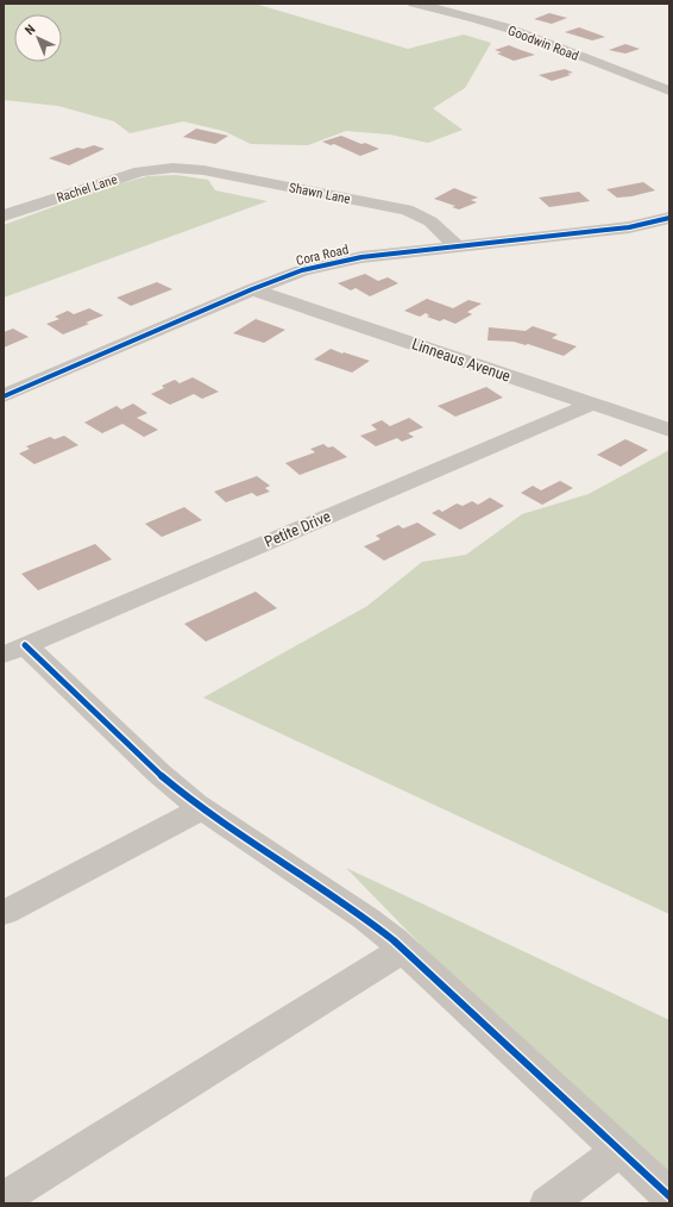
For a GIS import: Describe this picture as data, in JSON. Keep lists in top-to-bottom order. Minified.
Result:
{"streets":{"street":["Goodwin Road","Rachel Lane","Shawn Lane","Cora Road","Linneaus Avenue","Petite Drive"]},"crossings":[["Rachel Lane","Shawn Lane"],["Shawn Lane","Cora Road"],["Cora Road","Linneaus Avenue"],["Linneaus Avenue","Petite Drive"]],"north":"top left"}
